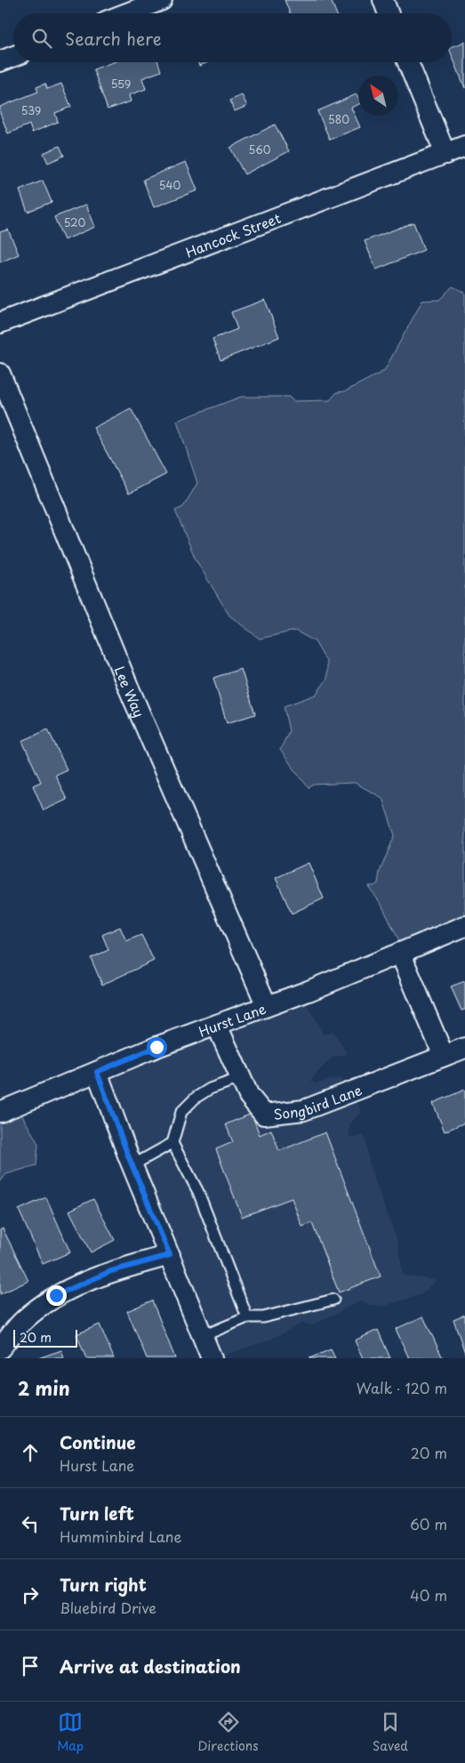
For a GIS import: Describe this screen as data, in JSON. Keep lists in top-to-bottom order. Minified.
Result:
{"streets":{"street":["Hancock Street","Lee Way","Hurst Lane","Songbird Lane"]},"crossings":[["Lee Way","Hurst Lane"],["Hurst Lane","Songbird Lane"]],"house_numbers":["559","539","580","560","540","520"],"scale_bar":"20 m","north":"top left","page":{"search":"Search here","scale":"20 m","heading":["2 min","Walk · 120 m"],"list":[["Continue","Hurst Lane","20 m"],["Turn left","Humminbird Lane","60 m"],["Turn right","Bluebird Drive","40 m"],"Arrive at destination"],"nav":["Map","Directions","Saved"]}}
